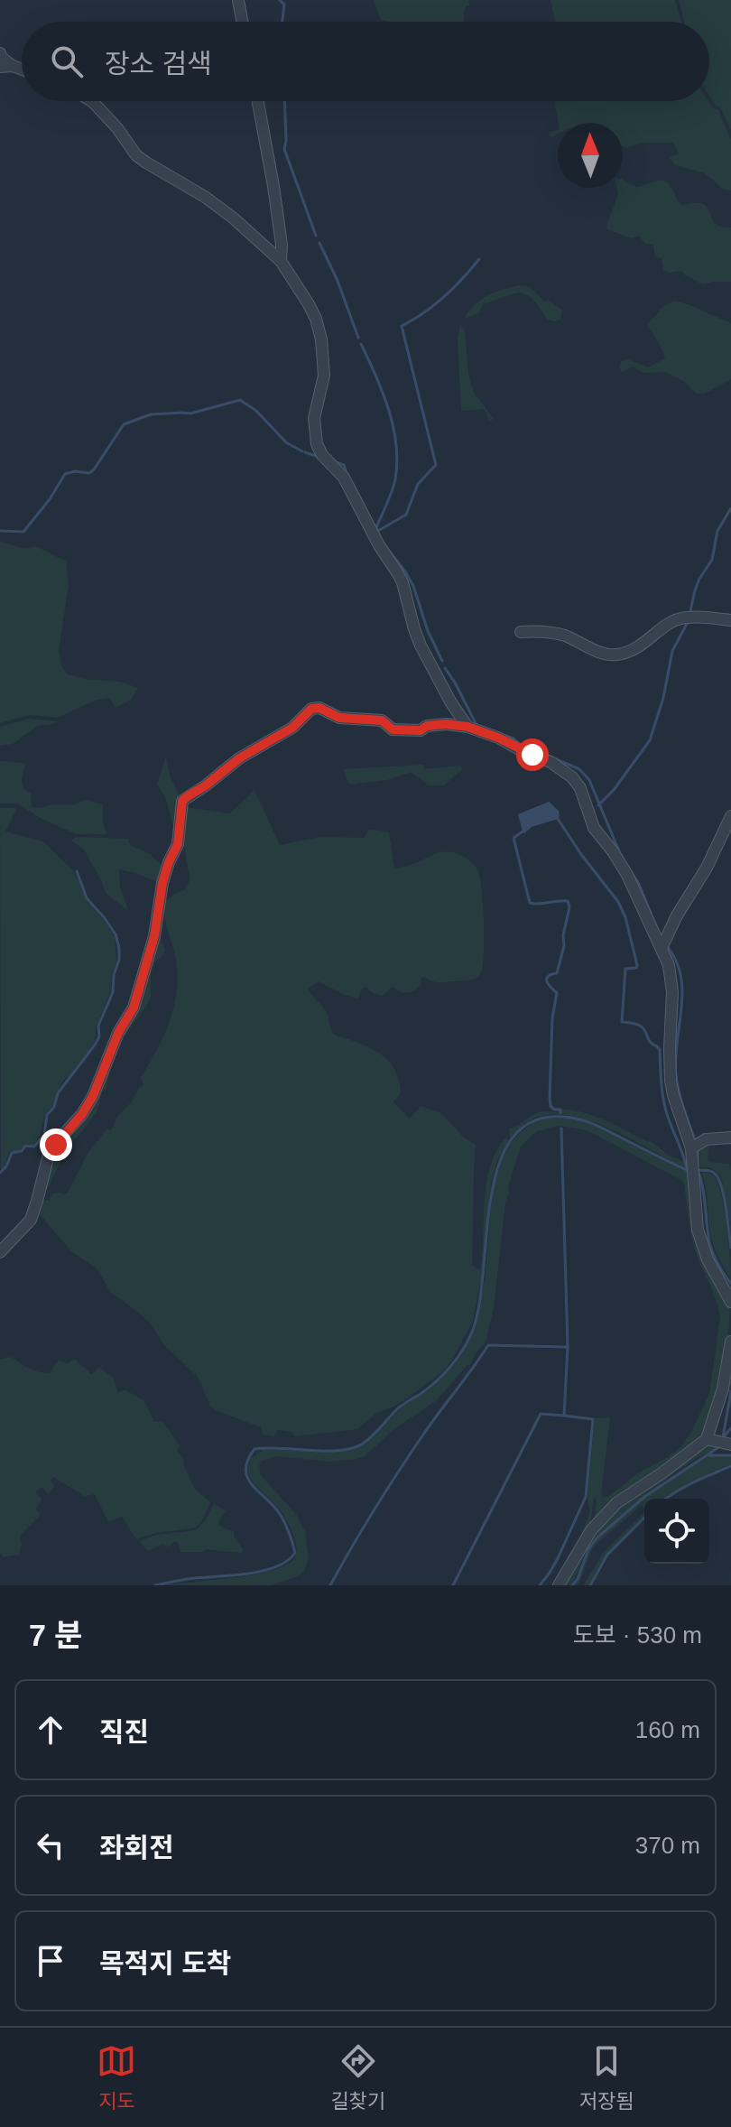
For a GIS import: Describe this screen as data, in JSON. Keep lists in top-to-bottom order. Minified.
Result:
{"north":"top","page":{"search":"장소 검색","heading":["7 분","도보 · 530 m"],"list":[["직진","160 m"],["좌회전","370 m"],"목적지 도착"],"nav":["지도","길찾기","저장됨"]}}
